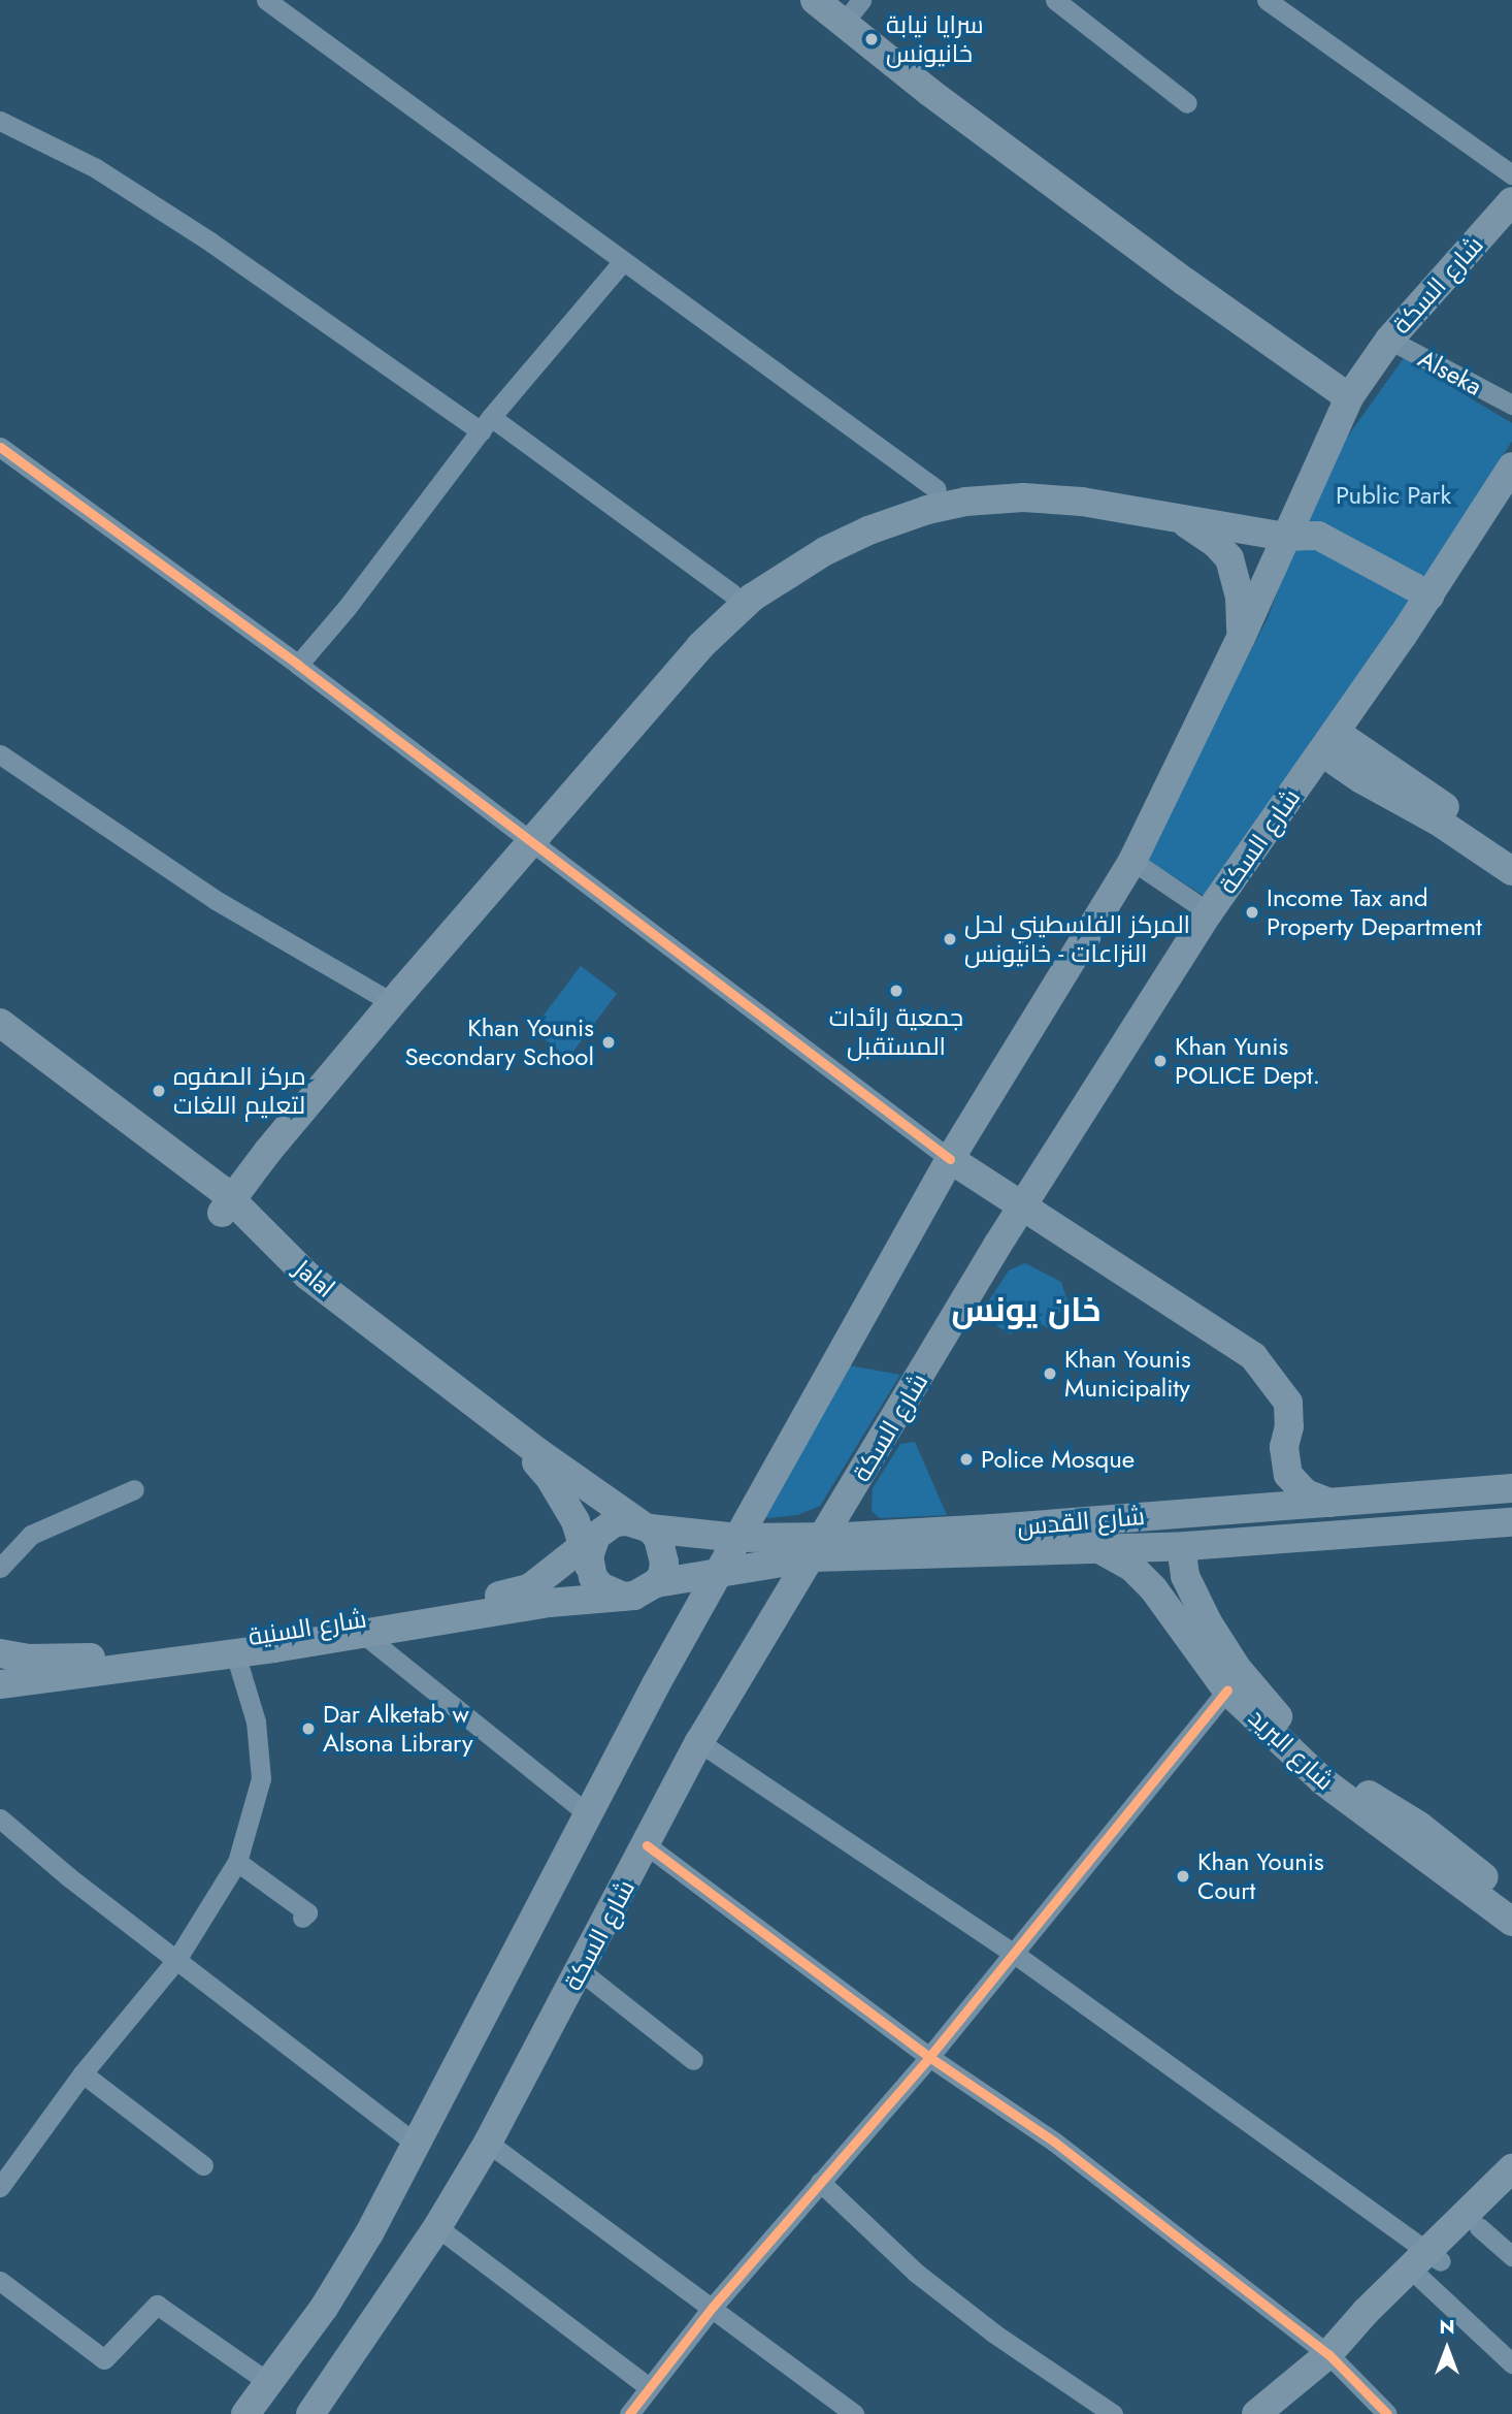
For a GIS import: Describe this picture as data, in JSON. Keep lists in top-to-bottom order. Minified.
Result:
{"streets":{"main road":["شارع السكة","Jalal","شارع القدس","شارع السنية","شارع البريد"],"street":["Alseka"]},"crossings":[["شارع السكة","Alseka"],["شارع السكة","شارع القدس"],["Jalal","شارع القدس"],["Jalal","شارع السنية"],["شارع القدس","شارع السنية"],["شارع القدس","شارع البريد"]],"districts":["خان يونس"],"parks":["Public Park"],"places":["سرايا نيابة خانيونس","Income Tax and Property Department","المركز الفلسطيني لحل النزاعات - خانيونس","جمعية رائدات المستقبل","Khan Younis Secondary School","Khan Yunis POLICE Dept.","مركز الصفوه لتعليم اللغات","Khan Younis Municipality","Police Mosque","Dar Alketab w Alsona Library","Khan Younis Court"],"north":"top"}
